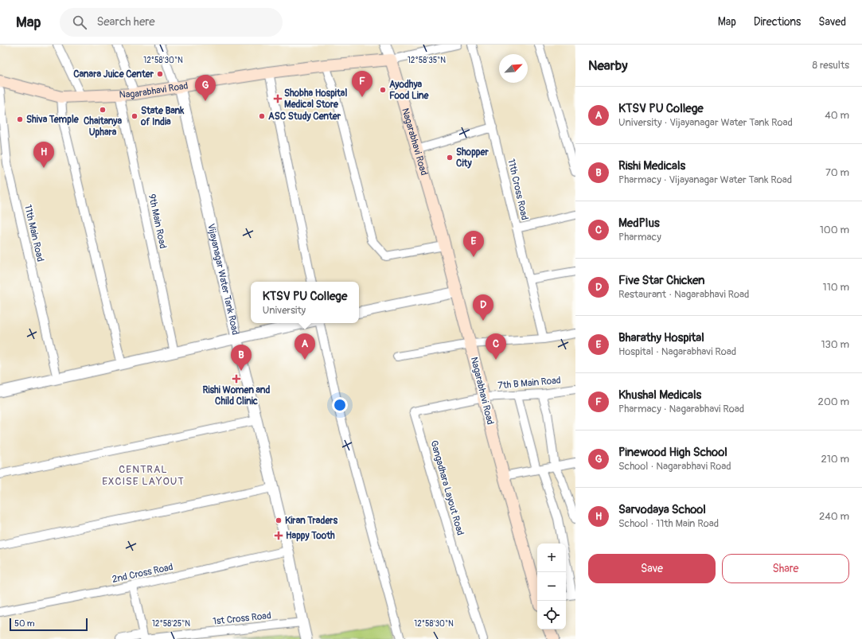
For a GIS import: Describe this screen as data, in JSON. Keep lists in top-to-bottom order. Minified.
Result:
{"streets":{"main road":["Nagarabhavi Road"],"street":["11th Cross Road","9th Main Road","11th Main Road","Vijayanagar Water Tank Road","7th B Main Road","Gangadhara Layout Road","2nd Cross Road","1st Cross Road"]},"crossings":[["Nagarabhavi Road","9th Main Road"],["Nagarabhavi Road","Vijayanagar Water Tank Road"],["Nagarabhavi Road","7th B Main Road"],["Nagarabhavi Road","Gangadhara Layout Road"],["Vijayanagar Water Tank Road","2nd Cross Road"],["Vijayanagar Water Tank Road","1st Cross Road"],["7th B Main Road","Gangadhara Layout Road"]],"districts":["CENTRAL EXCISE LAYOUT"],"places":{"other":["Canara Juice Center","Ayodhya Food Line","Chaitanya Uphara","State Bank of India","ASC Study Center","Shiva Temple","Shopper City","Kiran Traders"],"health":["Shobha Hospital Medical Store","Rishi Women and Child Clinic","Happy Tooth"]},"scale_bar":"50 m","north":"top right","page":{"header":"Map","search":"Search here","nav":["Map","Directions","Saved"],"heading":["Nearby","8 results"],"pins":["F","G","H","E","D","A","C","B"],"list":[{"mark":"A","name":"KTSV PU College","note":"University · Vijayanagar Water Tank Road","value":"40 m"},{"mark":"B","name":"Rishi Medicals","note":"Pharmacy · Vijayanagar Water Tank Road","value":"70 m"},{"mark":"C","name":"MedPlus","note":"Pharmacy","value":"100 m"},{"mark":"D","name":"Five Star Chicken","note":"Restaurant · Nagarabhavi Road","value":"110 m"},{"mark":"E","name":"Bharathy Hospital","note":"Hospital · Nagarabhavi Road","value":"130 m"},{"mark":"F","name":"Khushal Medicals","note":"Pharmacy · Nagarabhavi Road","value":"200 m"},{"mark":"G","name":"Pinewood High School","note":"School · Nagarabhavi Road","value":"210 m"},{"mark":"H","name":"Sarvodaya School","note":"School · 11th Main Road","value":"240 m"}],"popup":["KTSV PU College","University"],"map_buttons":["+","−"],"buttons":["Save","Share"],"scale":"50 m"},"coordinates":["12°58'30\"N","12°58'35\"N","12°58'25\"N"]}
